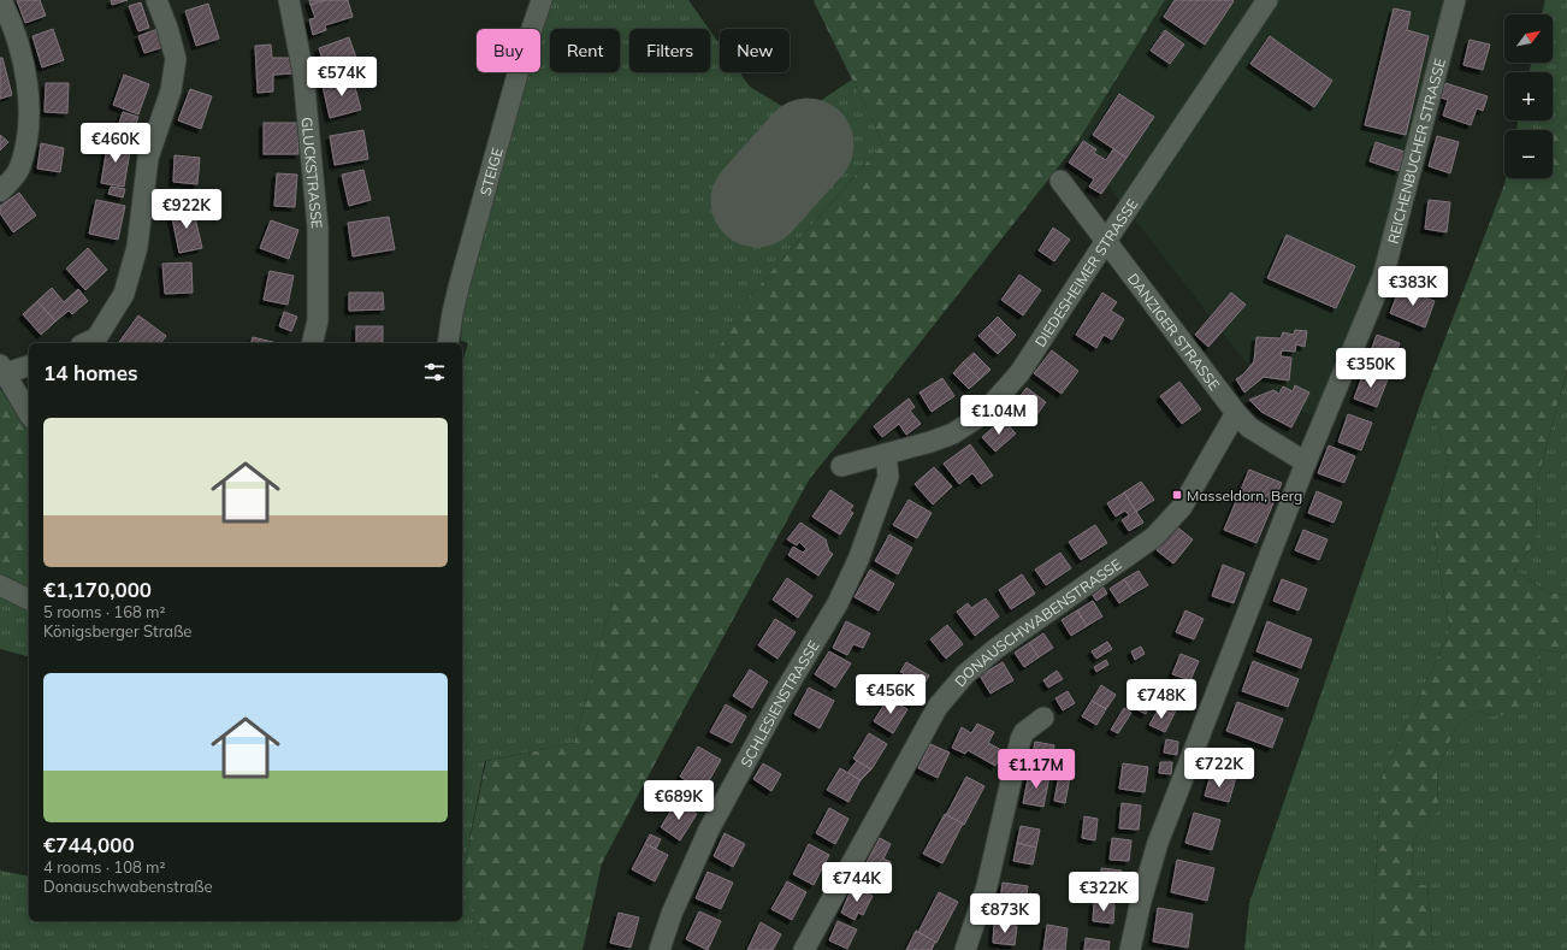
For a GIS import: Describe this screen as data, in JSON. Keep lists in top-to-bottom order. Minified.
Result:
{"streets":{"street":["REICHENBUCHER STRASSE","GLUCKSTRASSE","STEIGE","DIEDESHEIMER STRASSE","DANZIGER STRASSE","DONAUSCHWABENSTRASSE","SCHLESIENSTRASSE"]},"crossings":[["REICHENBUCHER STRASSE","DANZIGER STRASSE"],["DIEDESHEIMER STRASSE","DANZIGER STRASSE"],["DIEDESHEIMER STRASSE","SCHLESIENSTRASSE"],["DANZIGER STRASSE","DONAUSCHWABENSTRASSE"]],"places":{"transit":["Masseldorn, Berg"]},"north":"top right","page":{"map_buttons":["+","−"],"chip":["Buy","Rent","Filters","New"],"price":["€574K","€460K","€922K","€383K","€350K","€1.04M","€456K","€748K","€722K","€1.17M","€689K","€744K","€322K","€873K"],"heading":"14 homes","list":[{"name":"€1,170,000","note":"5 rooms · 168 m² · Königsberger Straße"},{"name":"€744,000","note":"4 rooms · 108 m² · Donauschwabenstraße"}]}}
